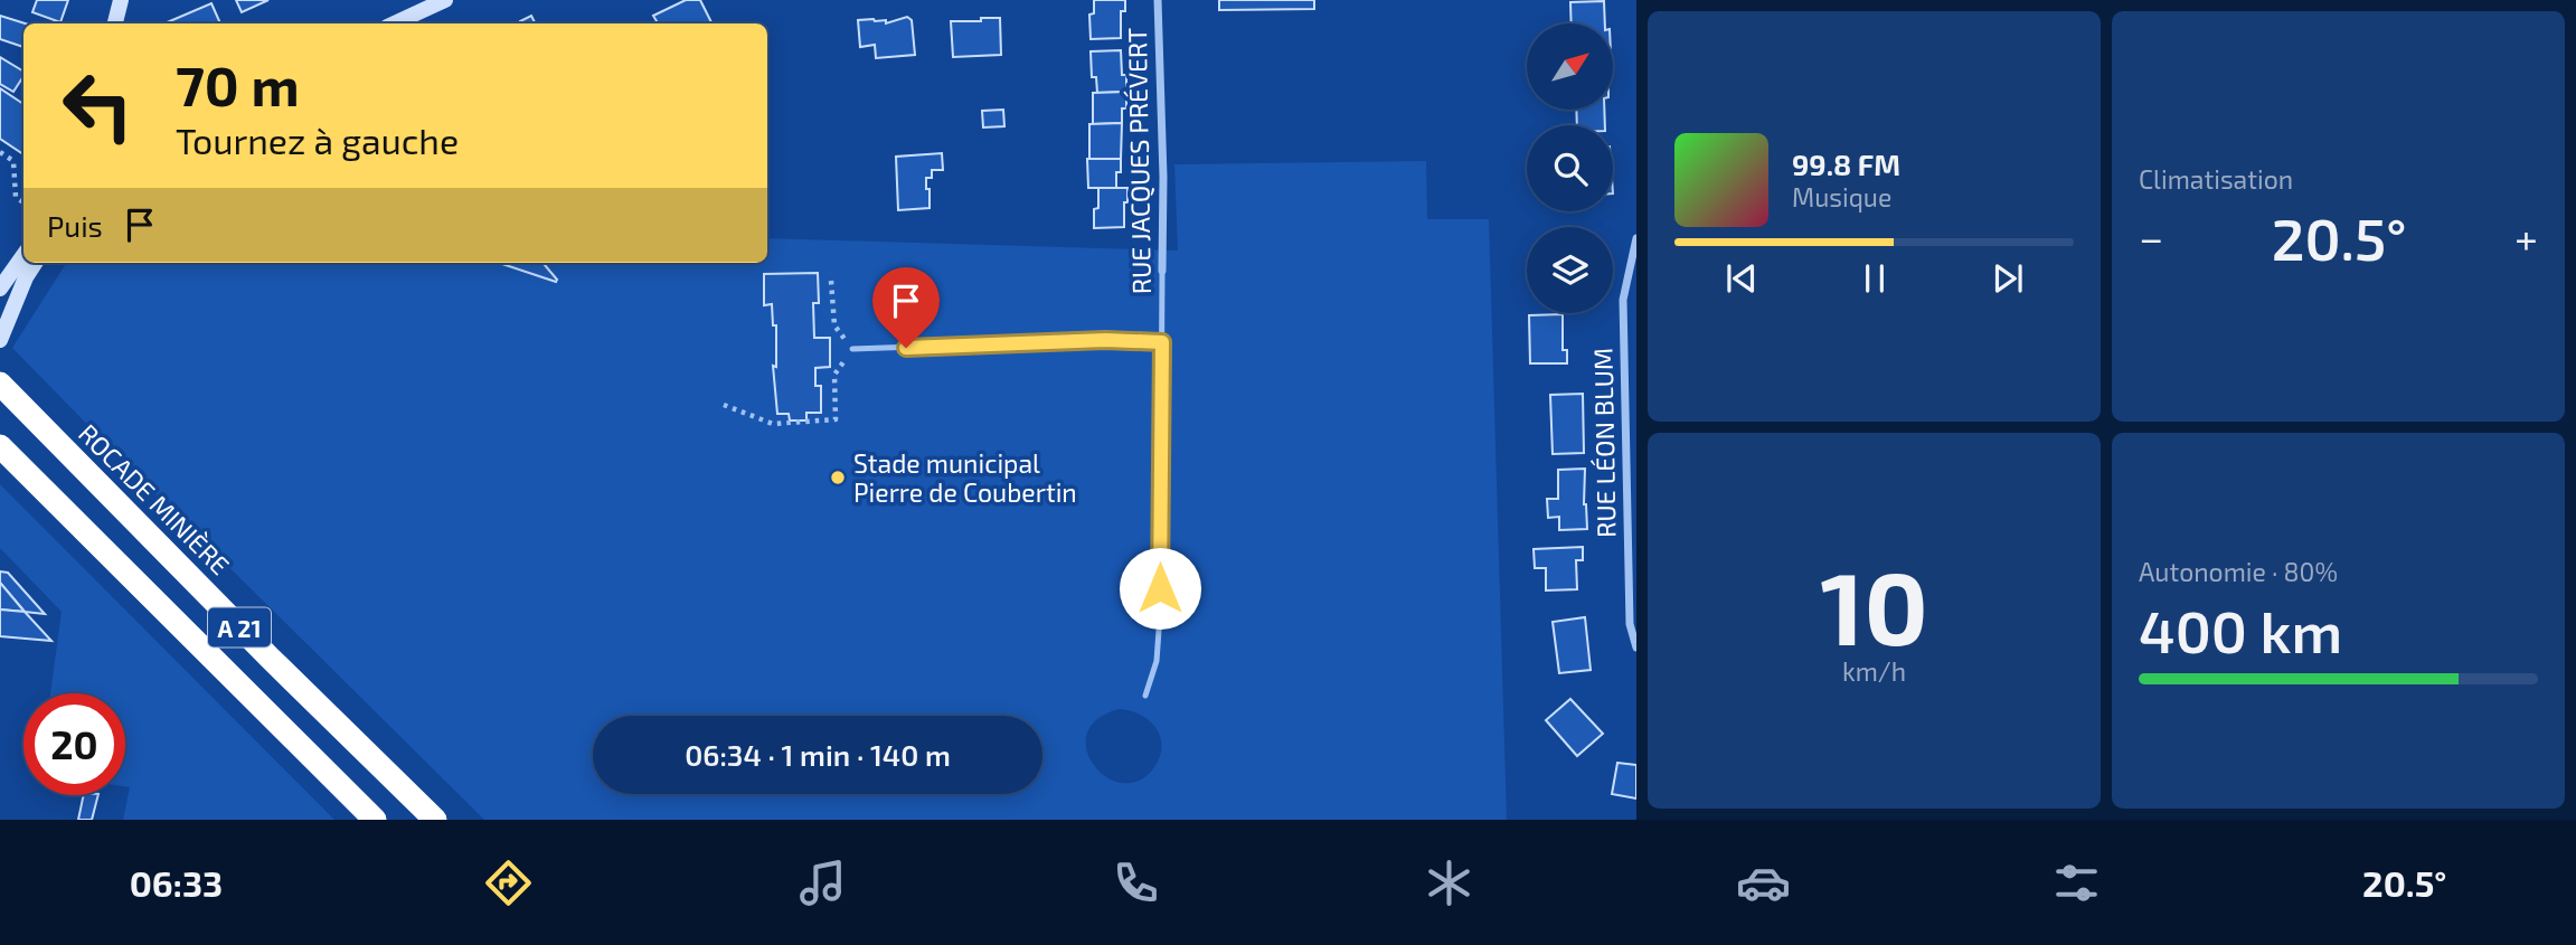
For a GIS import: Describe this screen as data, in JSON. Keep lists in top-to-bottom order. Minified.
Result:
{"streets":{"highway":["ROCADE MINIÈRE","A 21"],"street":["RUE JACQUES PRÉVERT","RUE LÉON BLUM"]},"places":["Stade municipal Pierre de Coubertin"],"north":"top right","page":{"tile":["Climatisation",["10","km/h"],["Autonomie · 80%","400 km"]],"turn":["70 m","Tournez à gauche"],"song":["99.8 FM","Musique"],"then":"Puis","heat":["−","20.5°","+"],"limit":"20","trip":"06:34 · 1 min · 140 m","tabs":["06:33","20.5°"]}}
